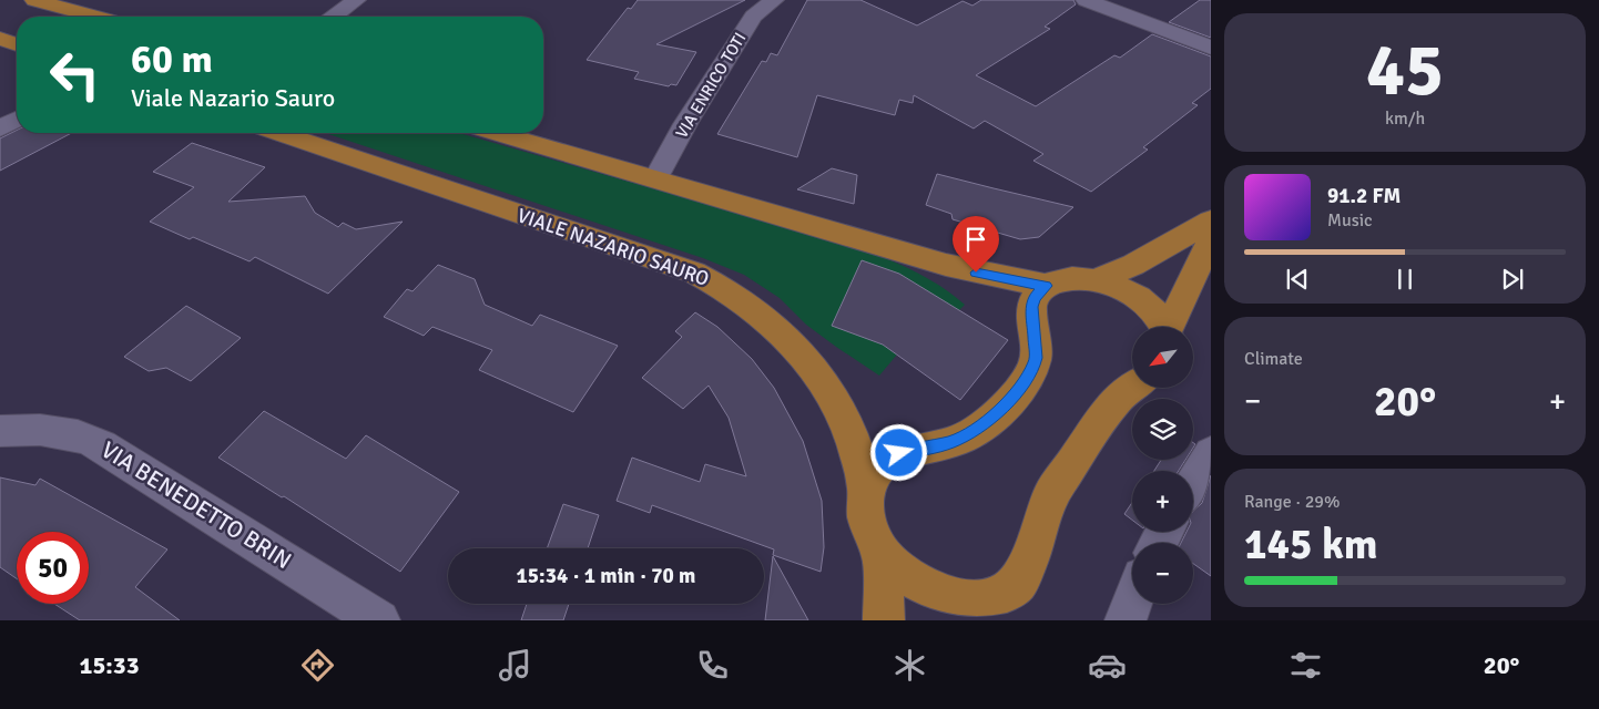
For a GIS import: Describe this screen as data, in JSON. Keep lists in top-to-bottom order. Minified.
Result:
{"streets":{"main road":["VIALE NAZARIO SAURO"],"street":["VIA ENRICO TOTI","VIA BENEDETTO BRIN"]},"north":"bottom left","page":{"tile":[["45","km/h"],"Climate",["Range · 29%","145 km"]],"turn":["60 m","Viale Nazario Sauro"],"song":["91.2 FM","Music"],"map_buttons":["+","−"],"heat":["−","20°","+"],"limit":"50","trip":"15:34 · 1 min · 70 m","tabs":["15:33","20°"]}}
